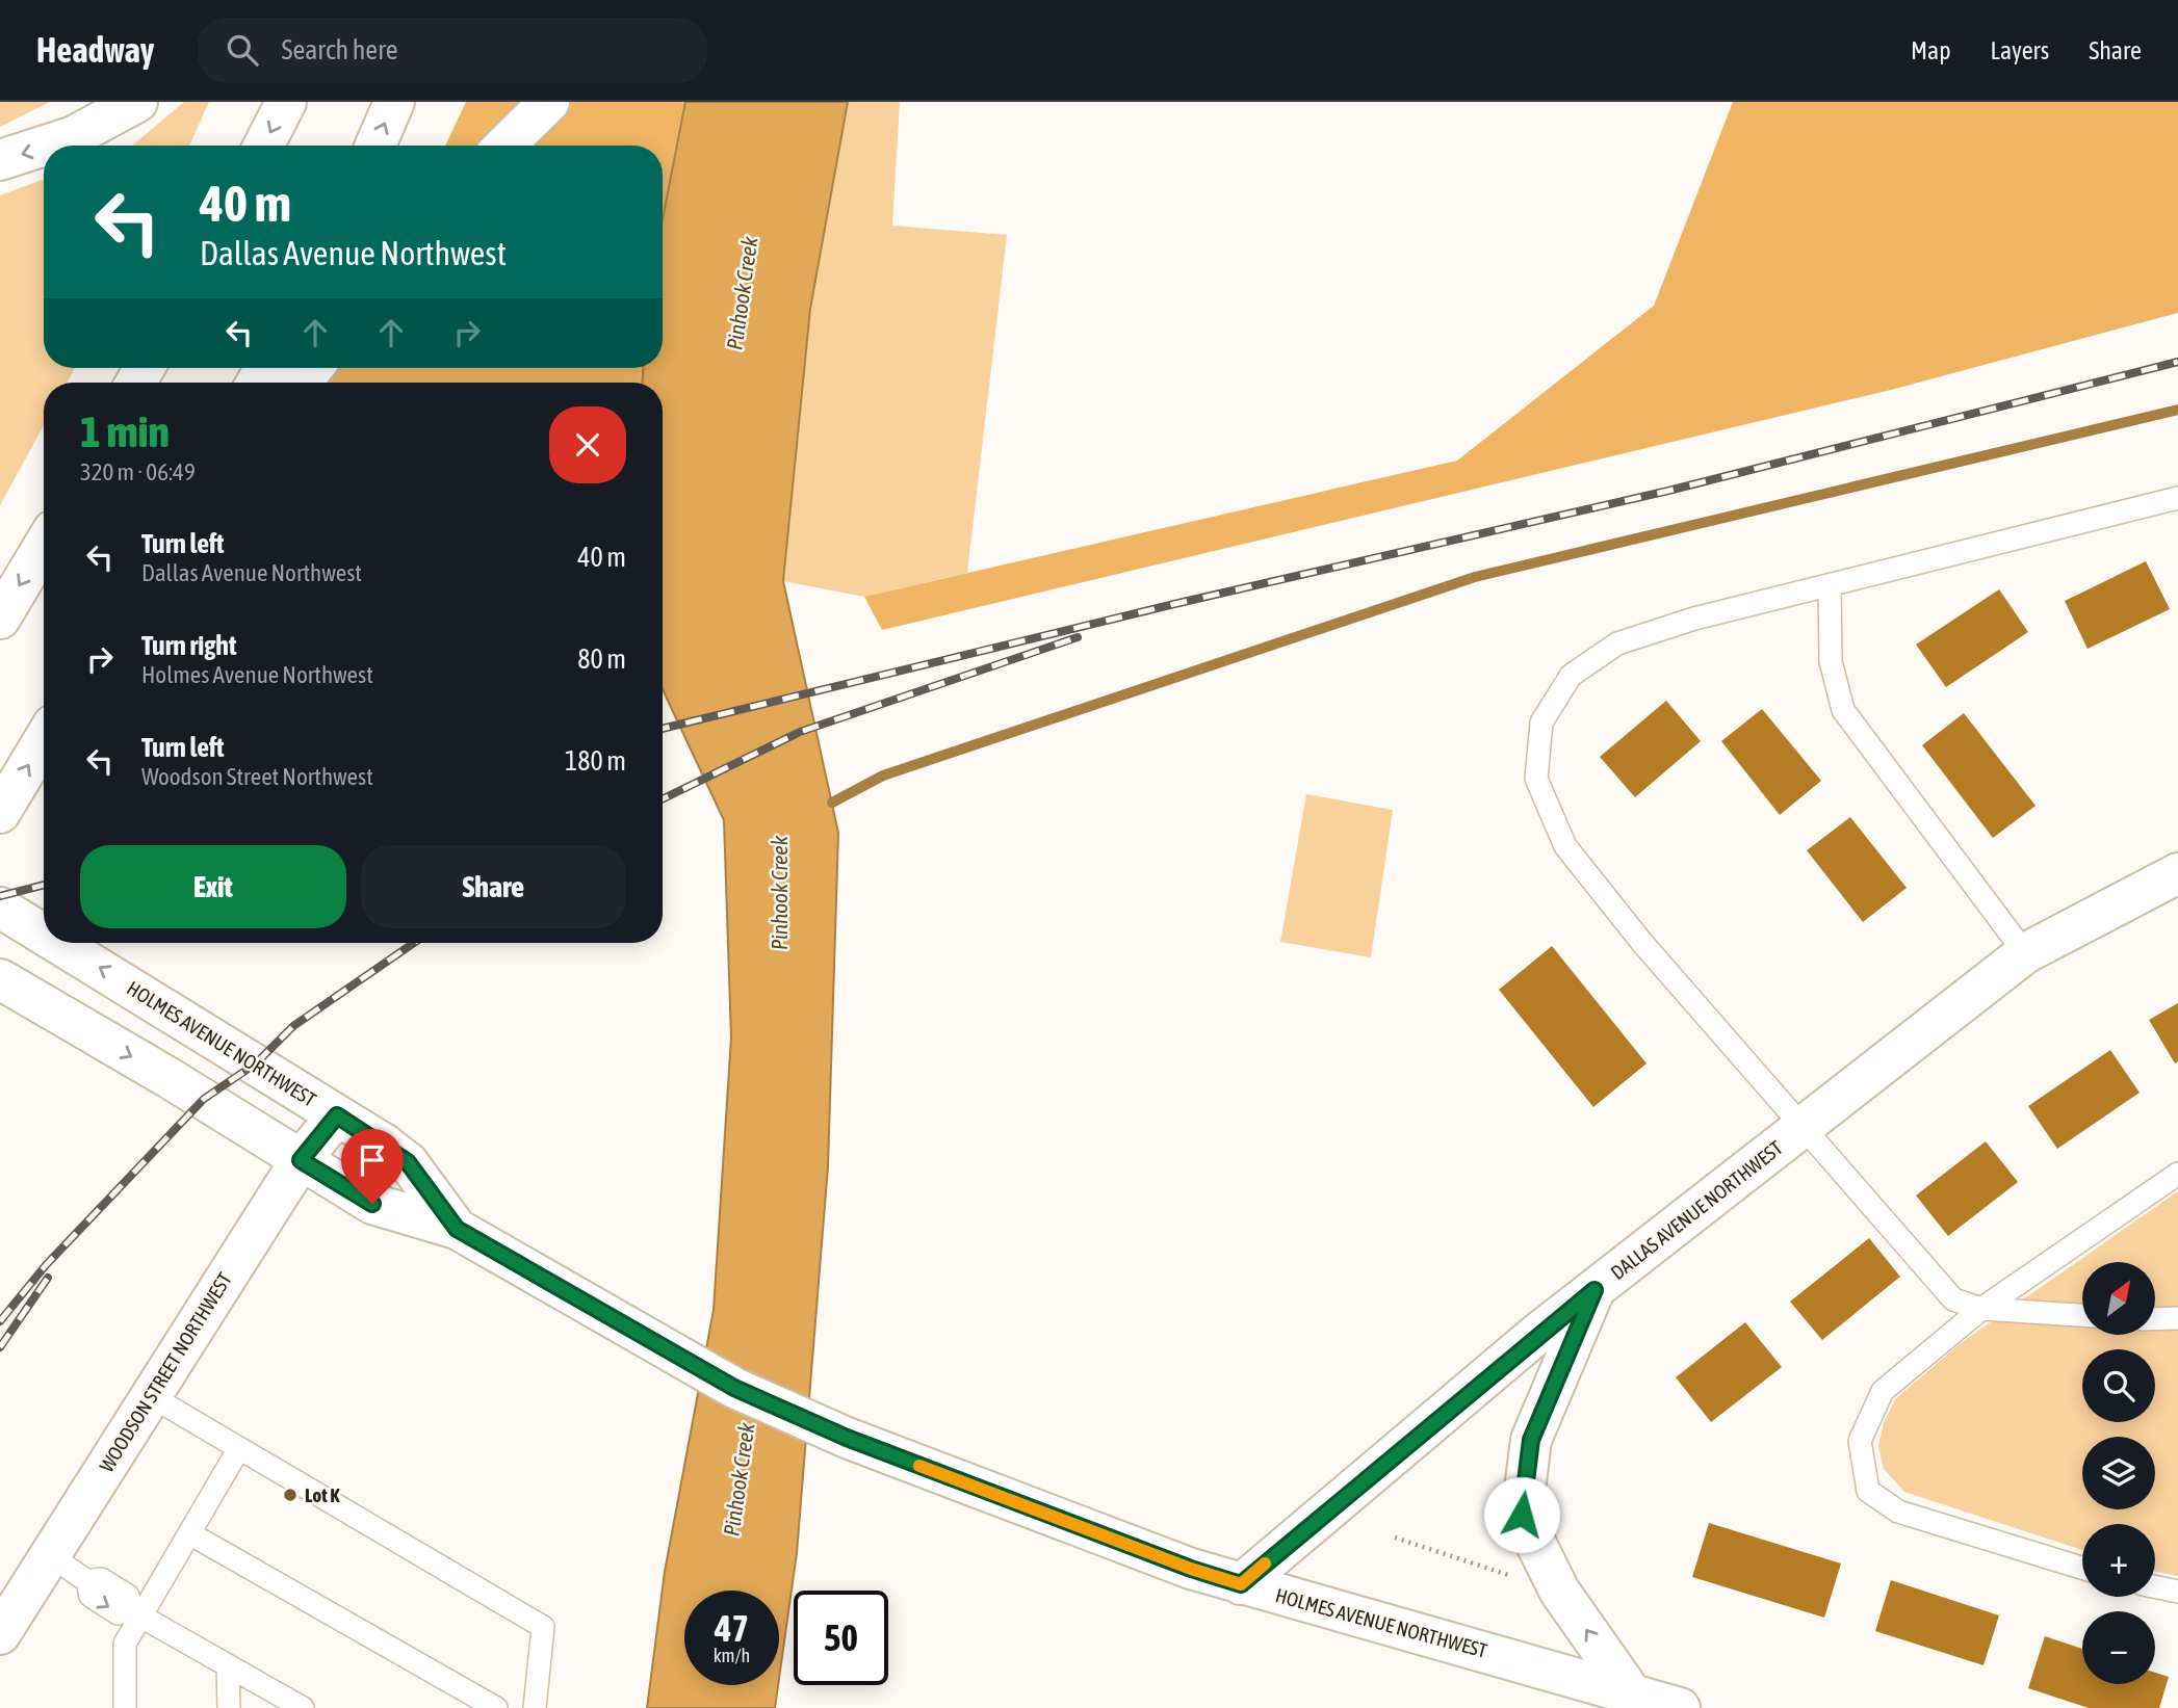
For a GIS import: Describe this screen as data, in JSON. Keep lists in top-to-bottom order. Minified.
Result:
{"streets":{"main road":["HOLMES AVENUE NORTHWEST","DALLAS AVENUE NORTHWEST","WOODSON STREET NORTHWEST"]},"crossings":[["HOLMES AVENUE NORTHWEST","DALLAS AVENUE NORTHWEST"],["HOLMES AVENUE NORTHWEST","WOODSON STREET NORTHWEST"]],"water":["Pinhook Creek"],"places":["Lot K"],"north":"top right","page":{"header":"Headway","search":"Search here","nav":["Map","Layers","Share"],"turn":["40 m","Dallas Avenue Northwest"],"heading":["1 min","320 m · 06:49"],"list":[{"name":"Turn left","note":"Dallas Avenue Northwest","value":"40 m"},{"name":"Turn right","note":"Holmes Avenue Northwest","value":"80 m"},{"name":"Turn left","note":"Woodson Street Northwest","value":"180 m"}],"buttons":["Exit","Share"],"map_buttons":["+","−"],"speed":"47 km/h","limit":"50"}}
